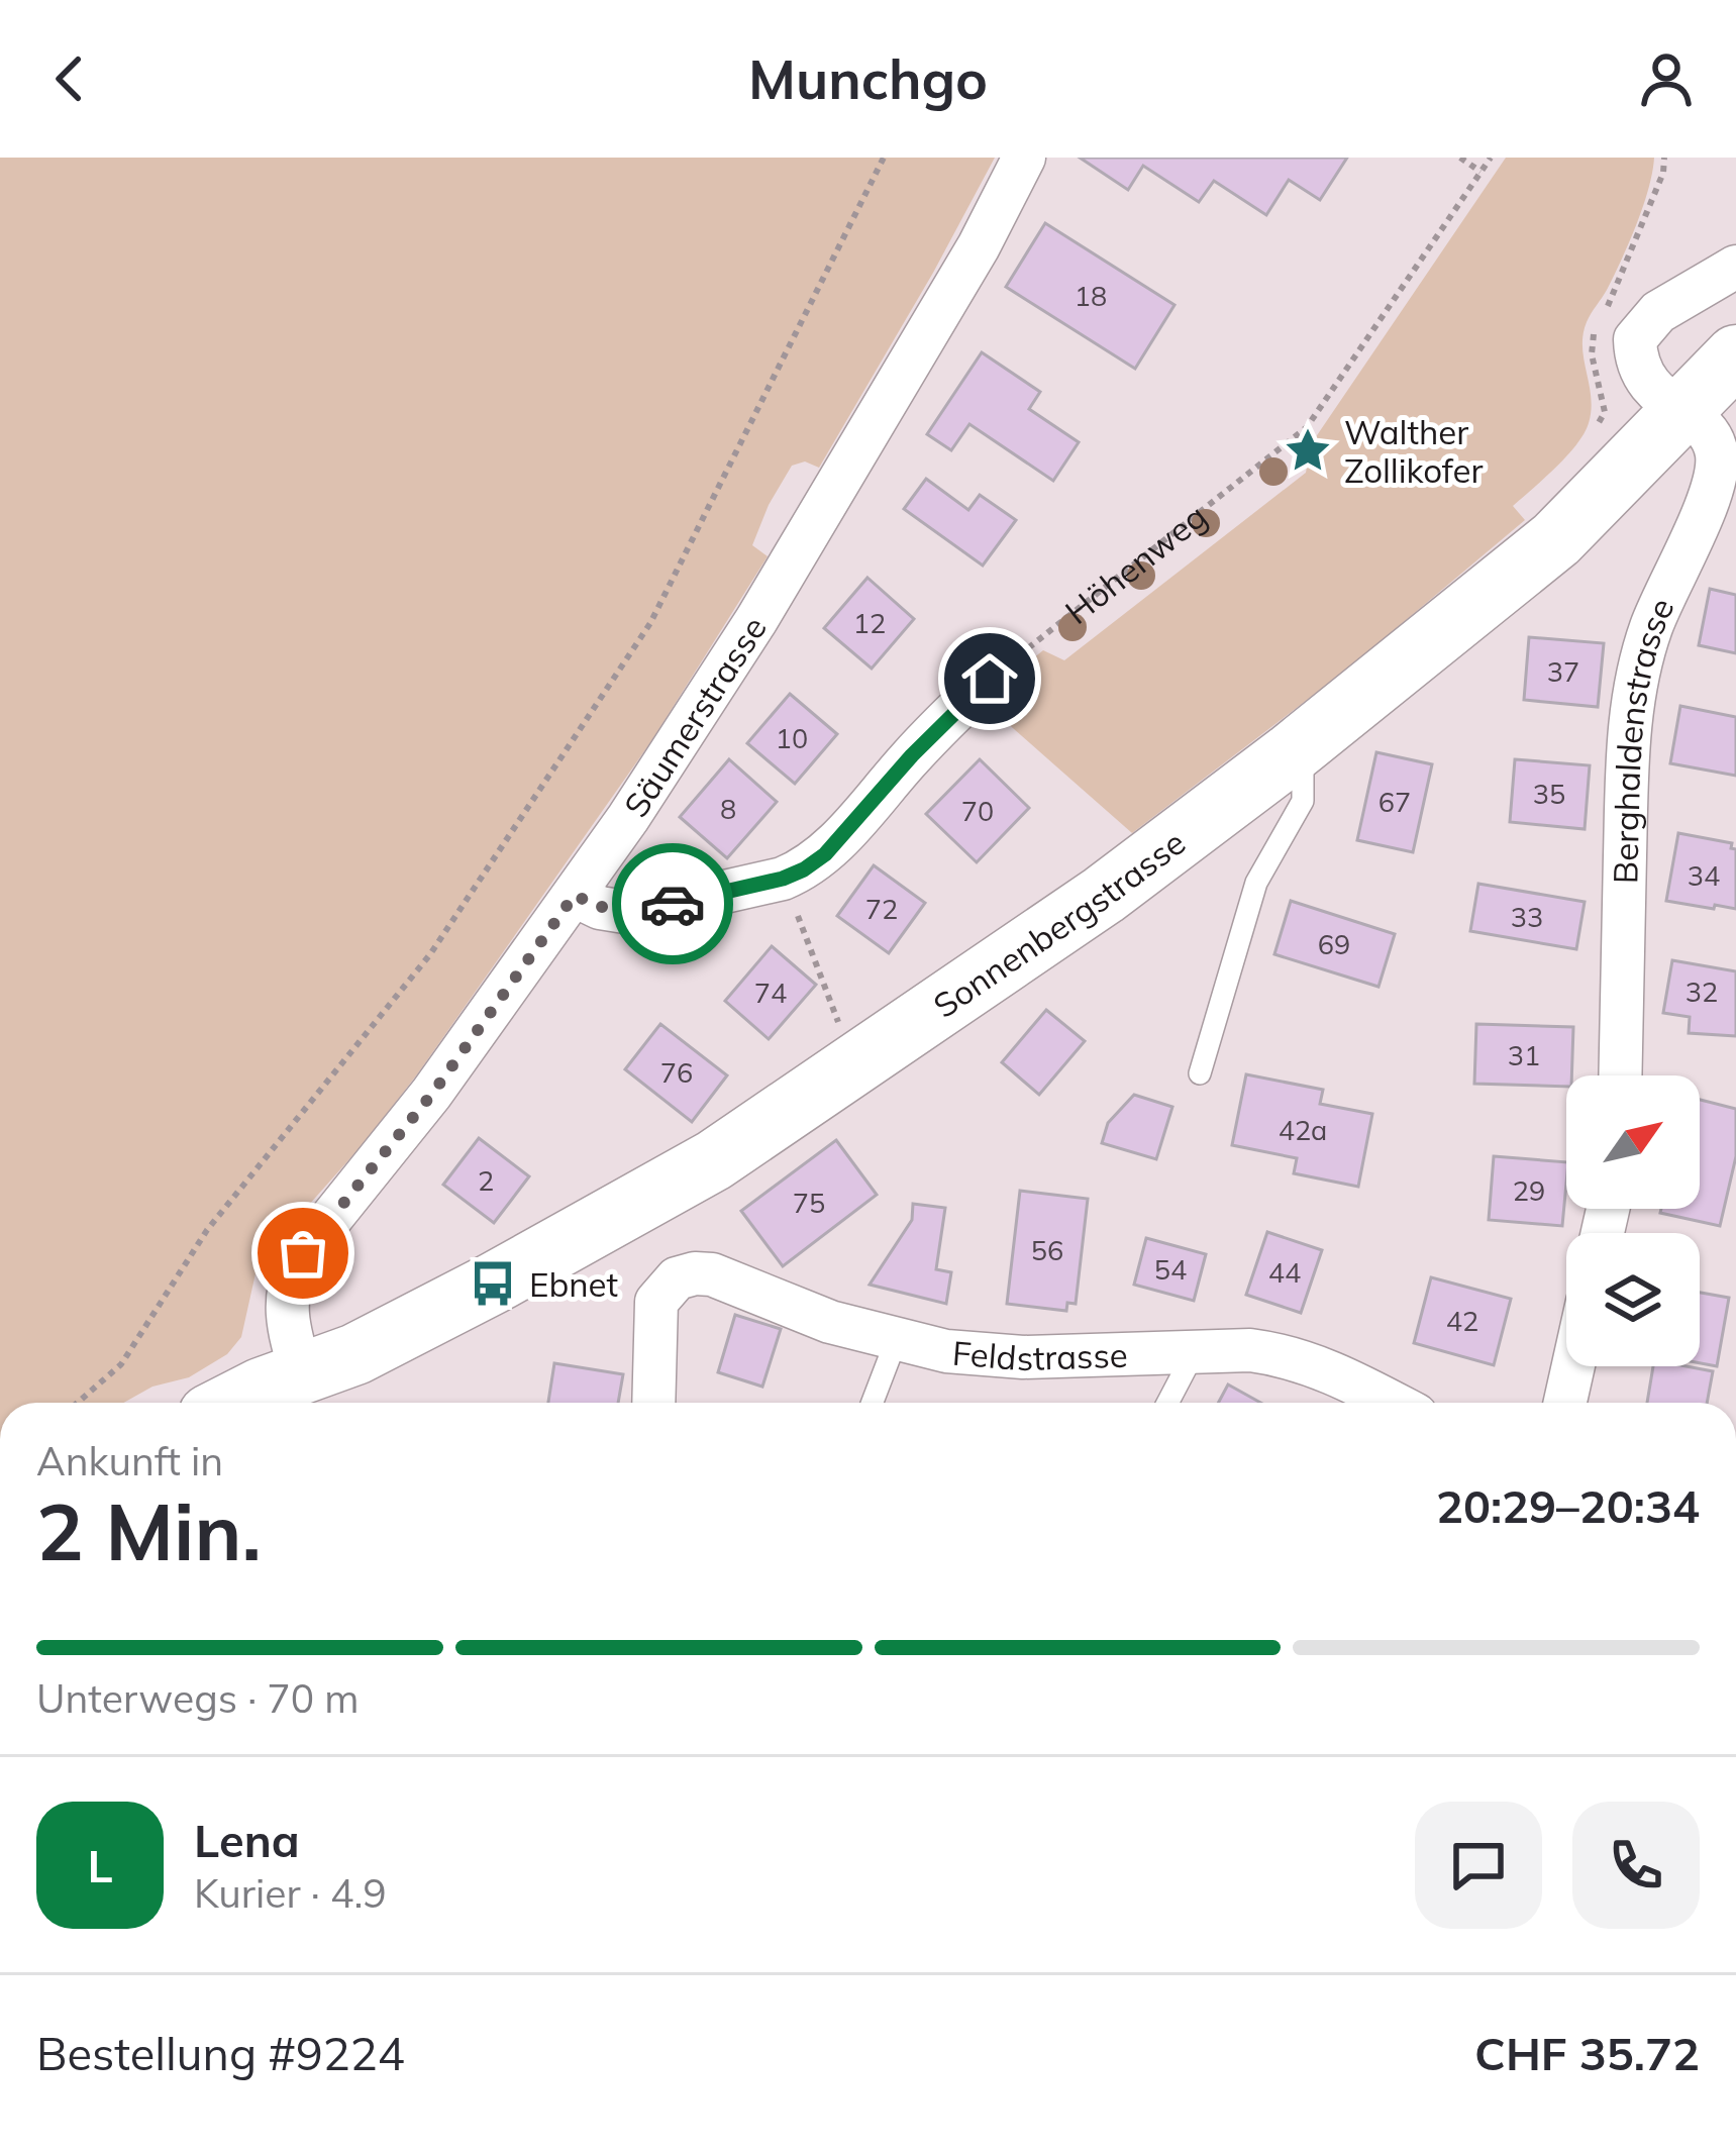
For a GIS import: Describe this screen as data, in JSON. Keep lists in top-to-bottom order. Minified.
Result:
{"streets":{"main road":["Sonnenbergstrasse"],"street":["Säumerstrasse","Berghaldenstrasse","Feldstrasse"],"path":["Höhenweg"]},"crossings":[["Säumerstrasse","Sonnenbergstrasse"],["Berghaldenstrasse","Sonnenbergstrasse"]],"places":{"place":["Walther Zollikofer"],"bus stop":["Ebnet"]},"house_numbers":["18","12","37","10","35","67","8","70","34","72","33","69","32","74","31","76","42a","2","29","75","56","54","44","42"],"north":"top right","page":{"header":"Munchgo","heading":["2 Min.","Ankunft in","20:29–20:34"],"panel":["Lena","Kurier · 4.9","Bestellung #9224","CHF 35.72"],"bar":"Unterwegs · 70 m","round":"L"}}
